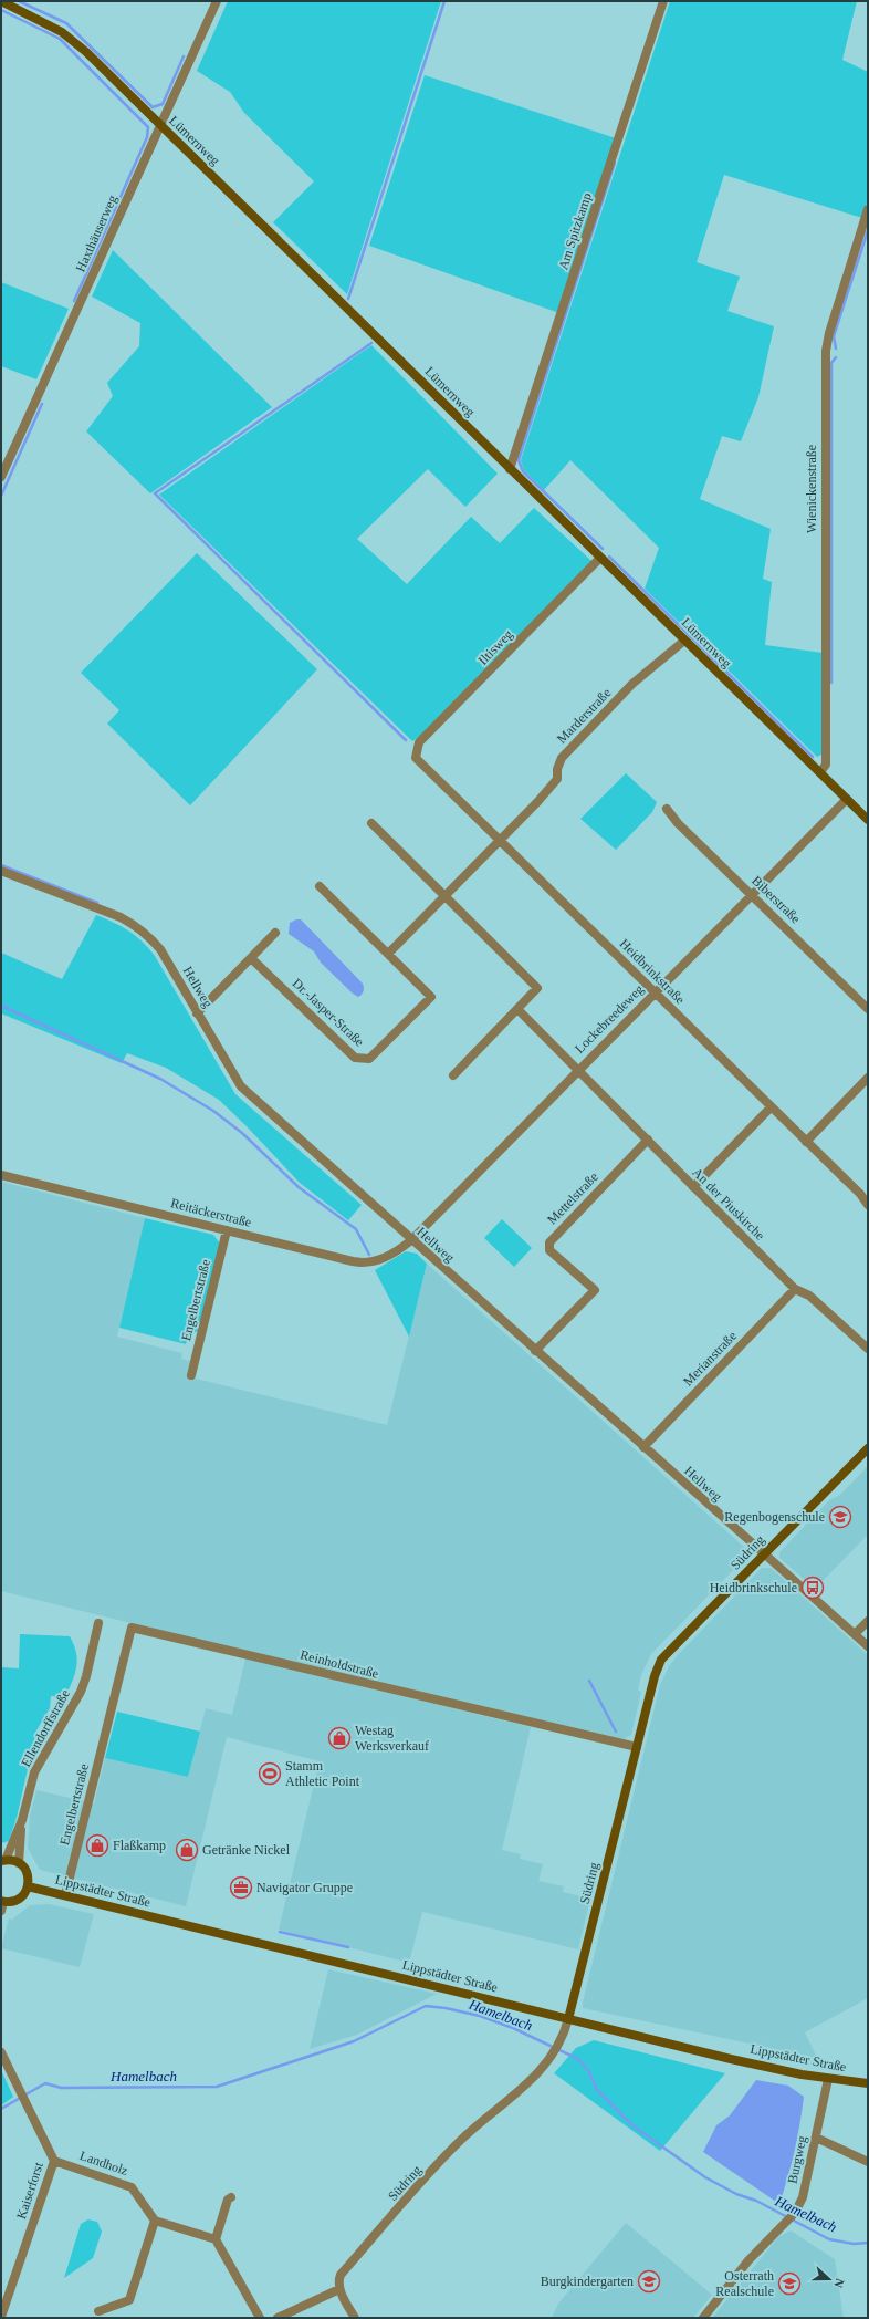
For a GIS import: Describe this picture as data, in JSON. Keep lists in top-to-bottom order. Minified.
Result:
{"streets":{"street":["Lümernweg","Am Spitzkamp","Haxthäuserweg","Wienickenstraße","Iltisweg","Marderstraße","Biberstraße","Heidbrinkstraße","Hellweg","Dr.-Jasper-Straße","Lockebreedeweg","Mettelstraße","An der Piuskirche","Reitäckerstraße","Engelbertstraße","Merianstraße","Südring","Reinholdstraße","Ellendorffstraße","Lippstädter Straße","Burgweg","Landholz","Kaiserforst"]},"crossings":[["Lümernweg","Am Spitzkamp"],["Lümernweg","Haxthäuserweg"],["Lümernweg","Wienickenstraße"],["Lümernweg","Iltisweg"],["Lümernweg","Marderstraße"],["Lümernweg","Lockebreedeweg"],["Iltisweg","Heidbrinkstraße"],["Marderstraße","Heidbrinkstraße"],["Marderstraße","Dr.-Jasper-Straße"],["Biberstraße","Lockebreedeweg"],["Heidbrinkstraße","Lockebreedeweg"],["Hellweg","Lockebreedeweg"],["Hellweg","Mettelstraße"],["Hellweg","Reitäckerstraße"],["Hellweg","Merianstraße"],["Hellweg","Südring"],["Lockebreedeweg","An der Piuskirche"],["Lockebreedeweg","Reitäckerstraße"],["Mettelstraße","An der Piuskirche"],["An der Piuskirche","Merianstraße"],["Reitäckerstraße","Engelbertstraße"],["Engelbertstraße","Reinholdstraße"],["Engelbertstraße","Lippstädter Straße"],["Südring","Reinholdstraße"],["Südring","Lippstädter Straße"],["Lippstädter Straße","Burgweg"],["Landholz","Kaiserforst"]],"water":["Hamelbach"],"places":{"school or university":["Regenbogenschule","Burgkindergarten","Osterrath Realschule"],"bus stop":["Heidbrinkschule"],"shop":["Westag Werksverkauf","Flaßkamp","Getränke Nickel"],"sports":["Stamm Athletic Point"],"office":["Navigator Gruppe"]},"north":"right"}
